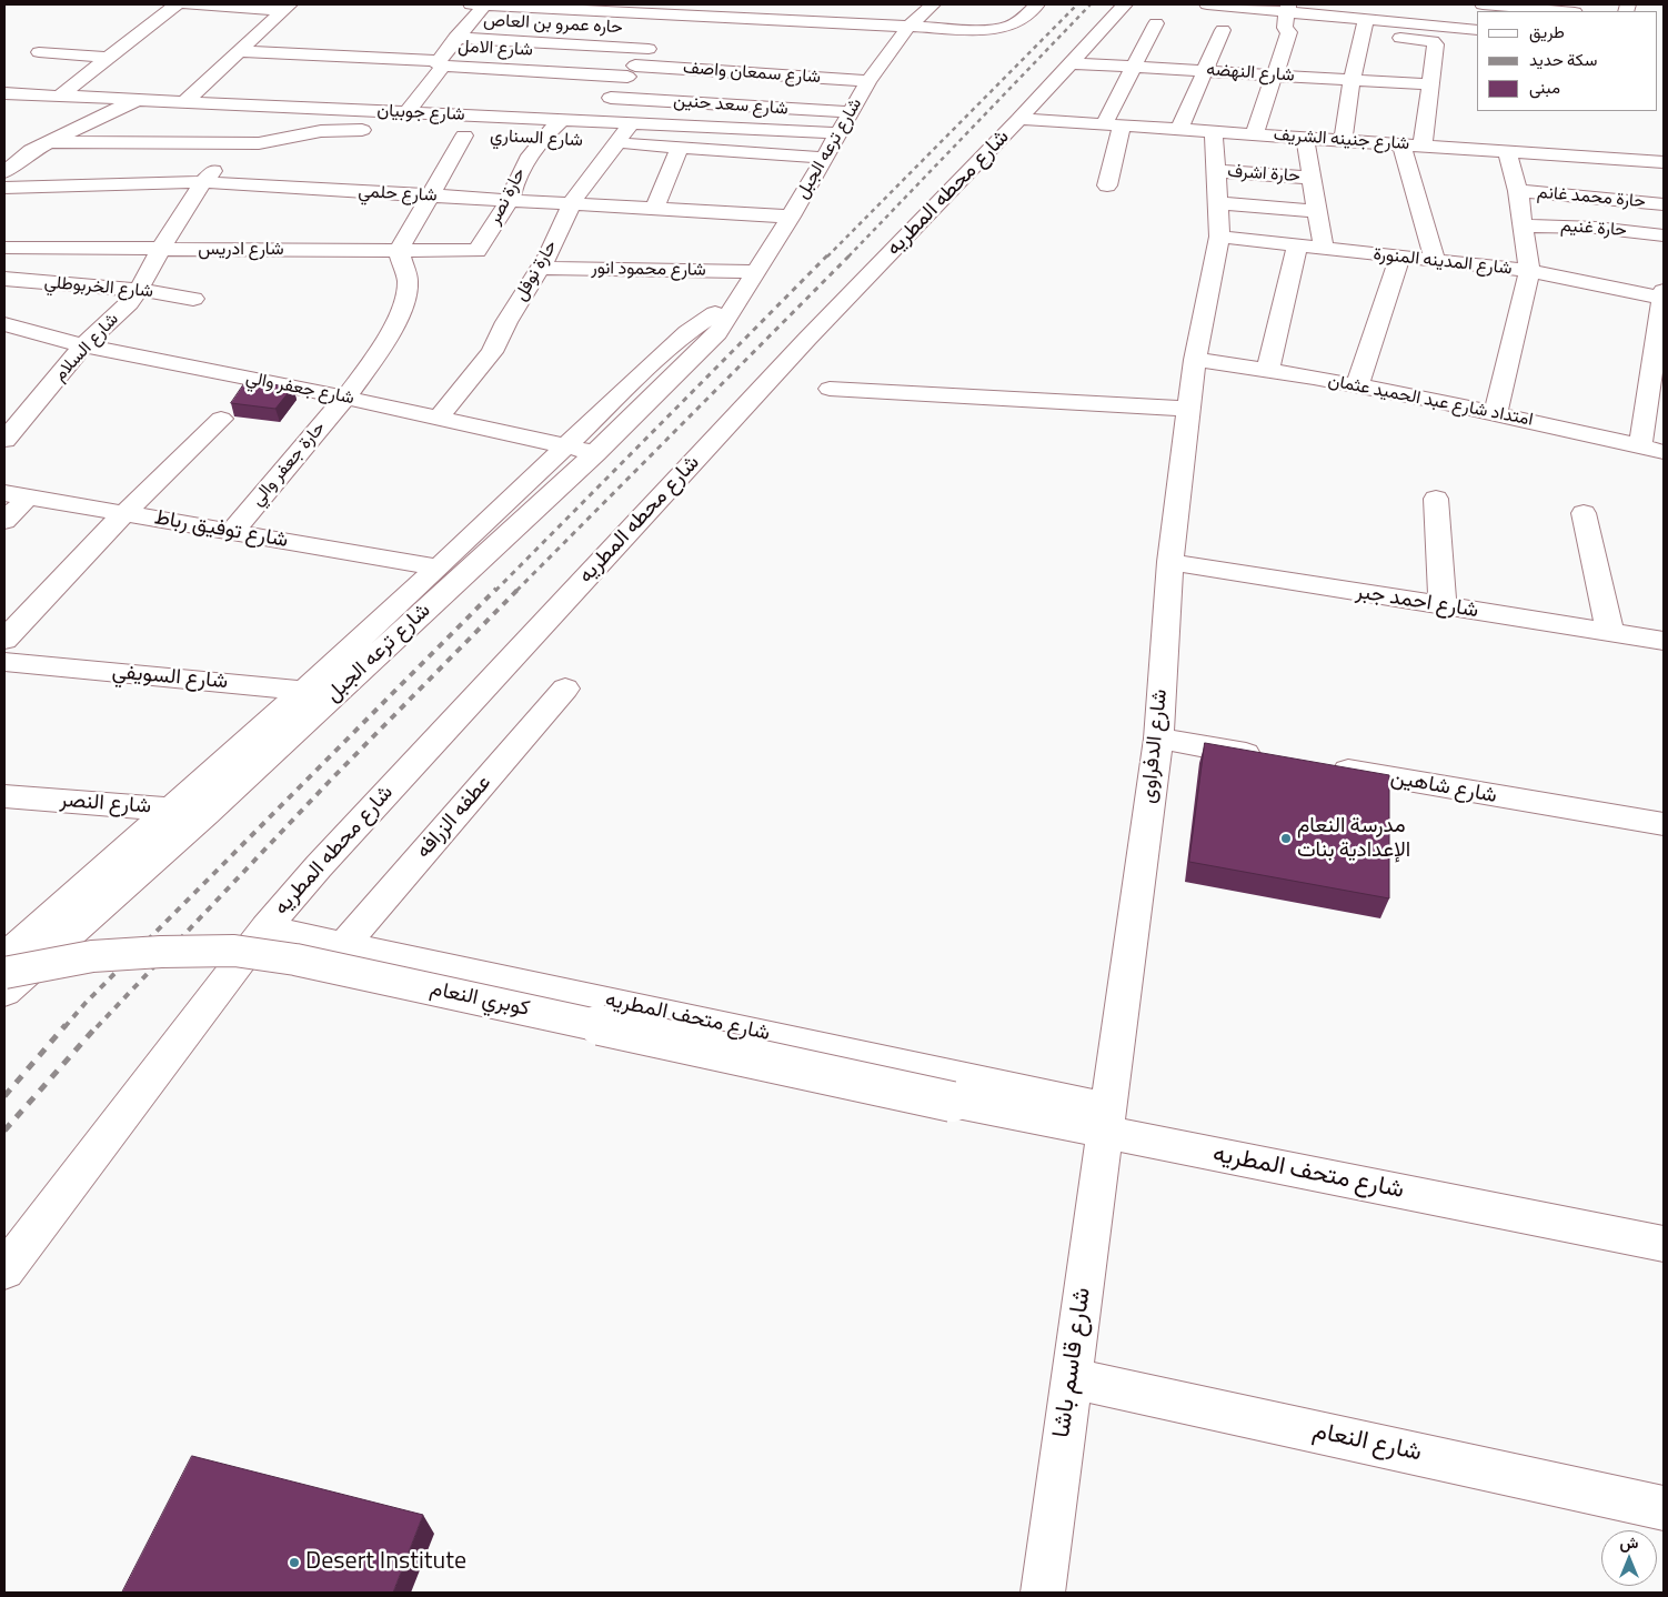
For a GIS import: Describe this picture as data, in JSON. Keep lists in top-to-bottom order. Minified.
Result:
{"streets":{"street":["حاره عمرو بن العاص","شارع الامل","شارع سمعان واصف","شارع النهضه","شارع سعد حنين","شارع جوبيان","شارع السناري","شارع جنينه الشريف","شارع ترعه الجبل","حارة اشرف","شارع محطه المطريه","شارع حلمي","حارة نصر","حارة محمد غانم","حارة غنيم","شارع ادريس","شارع المدينه المنورة","شارع محمود انور","حارة نوفل","شارع الخربوطلي","شارع السلام","شارع جعفر والي","امتداد شارع عبد الحميد عثمان","حارة جعفر والي","شارع توفيق رباط","شارع احمد جبر","شارع السويفي","شارع الدفراوى","شارع شاهين","شارع النصر","عطفه الزرافه","كوبري النعام","شارع متحف المطريه","شارع قاسم باشا","شارع النعام"]},"crossings":[["حاره عمرو بن العاص","شارع الامل"],["شارع الامل","شارع سمعان واصف"],["شارع سمعان واصف","شارع ترعه الجبل"],["شارع النهضه","شارع محطه المطريه"],["شارع سعد حنين","شارع ترعه الجبل"],["شارع جوبيان","شارع ترعه الجبل"],["شارع جوبيان","حارة نصر"],["شارع جوبيان","حارة نوفل"],["شارع جوبيان","شارع السلام"],["شارع السناري","شارع ترعه الجبل"],["شارع السناري","حارة نصر"],["شارع السناري","حارة نوفل"],["شارع جنينه الشريف","شارع محطه المطريه"],["شارع جنينه الشريف","شارع الدفراوى"],["شارع ترعه الجبل","شارع حلمي"],["شارع ترعه الجبل","شارع محمود انور"],["شارع ترعه الجبل","شارع جعفر والي"],["شارع ترعه الجبل","شارع توفيق رباط"],["شارع ترعه الجبل","شارع السويفي"],["شارع ترعه الجبل","شارع النصر"],["شارع ترعه الجبل","كوبري النعام"],["حارة اشرف","شارع الدفراوى"],["شارع محطه المطريه","شارع متحف المطريه"],["شارع حلمي","حارة نصر"],["شارع حلمي","حارة نوفل"],["شارع حلمي","شارع السلام"],["حارة نصر","شارع ادريس"],["شارع ادريس","شارع السلام"],["شارع ادريس","حارة جعفر والي"],["شارع المدينه المنورة","شارع الدفراوى"],["شارع محمود انور","حارة نوفل"],["حارة نوفل","شارع جعفر والي"],["شارع الخربوطلي","شارع السلام"],["شارع السلام","شارع جعفر والي"],["شارع جعفر والي","حارة جعفر والي"],["امتداد شارع عبد الحميد عثمان","شارع الدفراوى"],["حارة جعفر والي","شارع توفيق رباط"],["شارع احمد جبر","شارع الدفراوى"],["شارع الدفراوى","شارع متحف المطريه"],["شارع الدفراوى","شارع قاسم باشا"],["عطفه الزرافه","شارع متحف المطريه"],["كوبري النعام","شارع متحف المطريه"],["شارع متحف المطريه","شارع قاسم باشا"],["شارع قاسم باشا","شارع النعام"]],"places":["مدرسة النعام الإعدادية بنات","Desert Institute"],"legend":["طريق","سكة حديد","مبنى"],"north":"top"}
